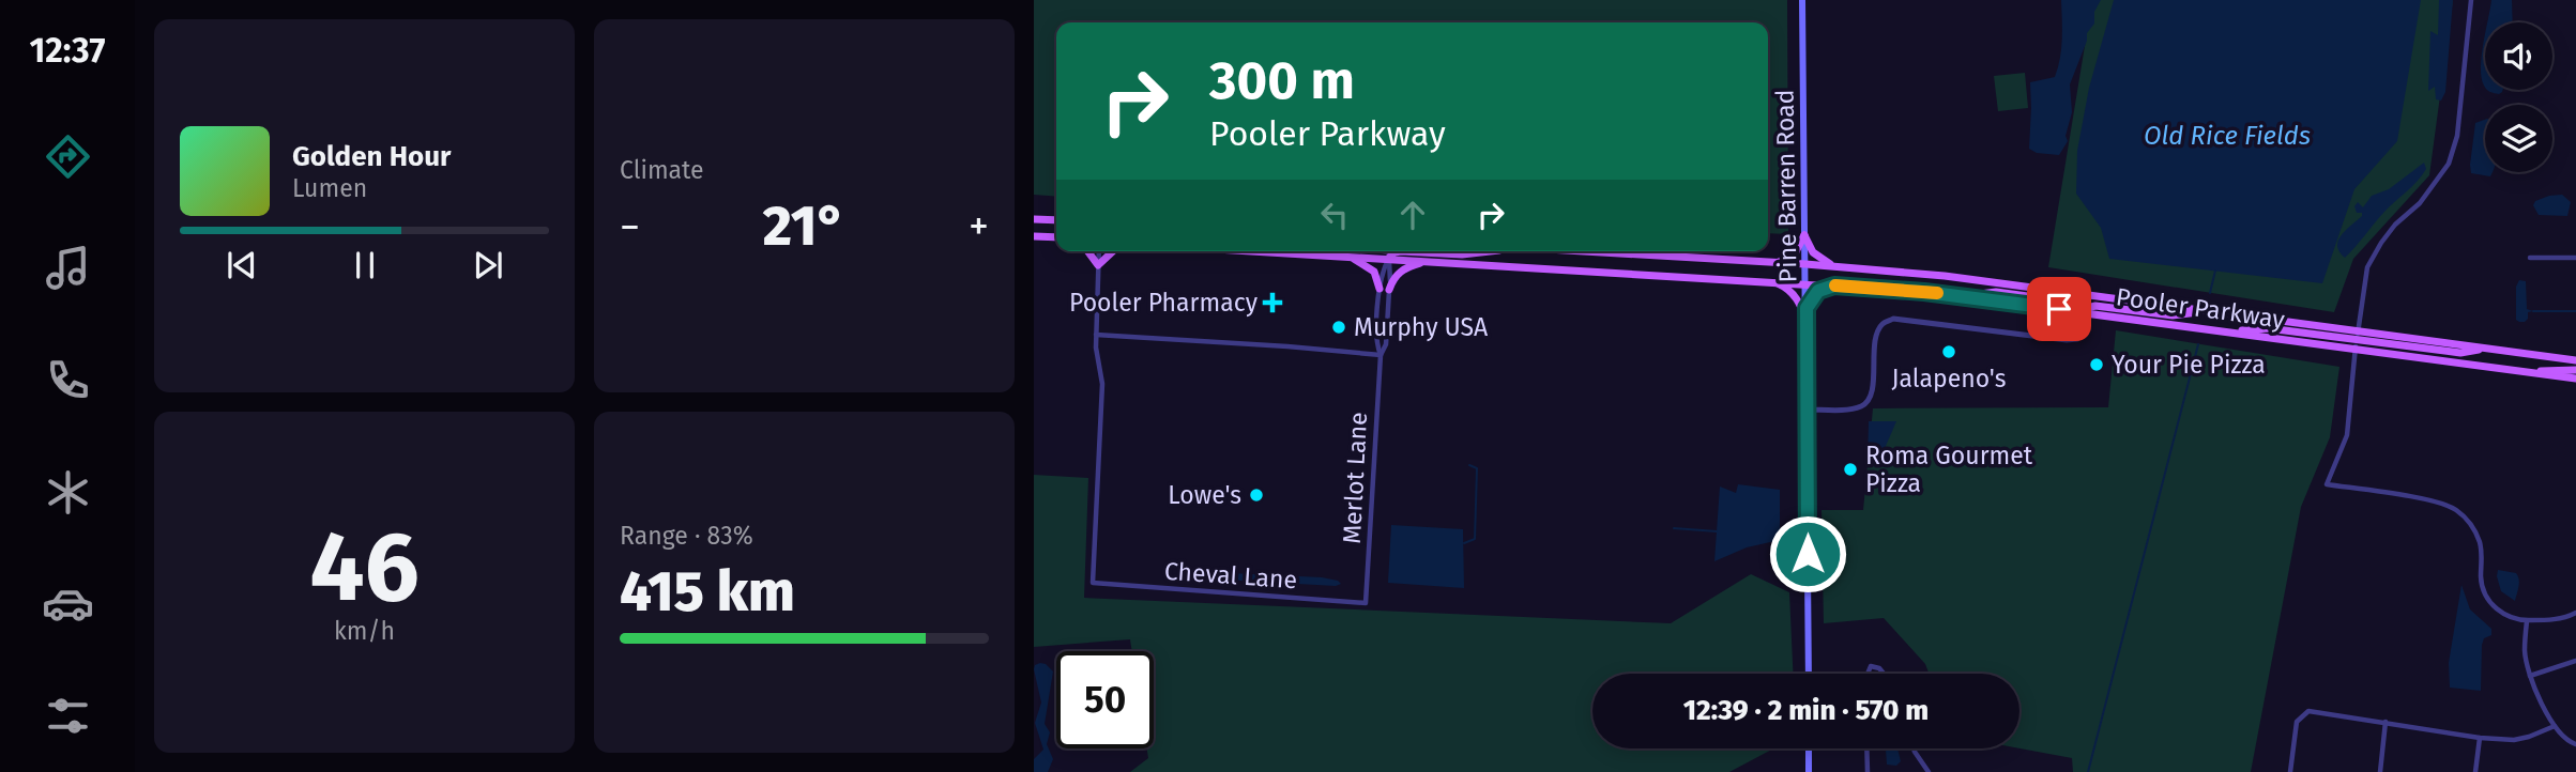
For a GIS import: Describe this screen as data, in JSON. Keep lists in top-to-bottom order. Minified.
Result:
{"streets":{"main road":["Pine Barren Road","Pooler Parkway"],"street":["Merlot Lane","Cheval Lane"]},"crossings":[["Pine Barren Road","Pooler Parkway"],["Pooler Parkway","Merlot Lane"],["Merlot Lane","Cheval Lane"]],"water":["Old Rice Fields"],"places":{"health":["Pooler Pharmacy"],"other":["Murphy USA","Jalapeno's","Your Pie Pizza","Roma Gourmet Pizza","Lowe's"]},"page":{"tabs":"12:37","tile":["Climate",["46","km/h"],["Range · 83%","415 km"]],"turn":["300 m","Pooler Parkway"],"song":["Golden Hour","Lumen"],"heat":["−","21°","+"],"limit":"50","trip":"12:39 · 2 min · 570 m"}}
